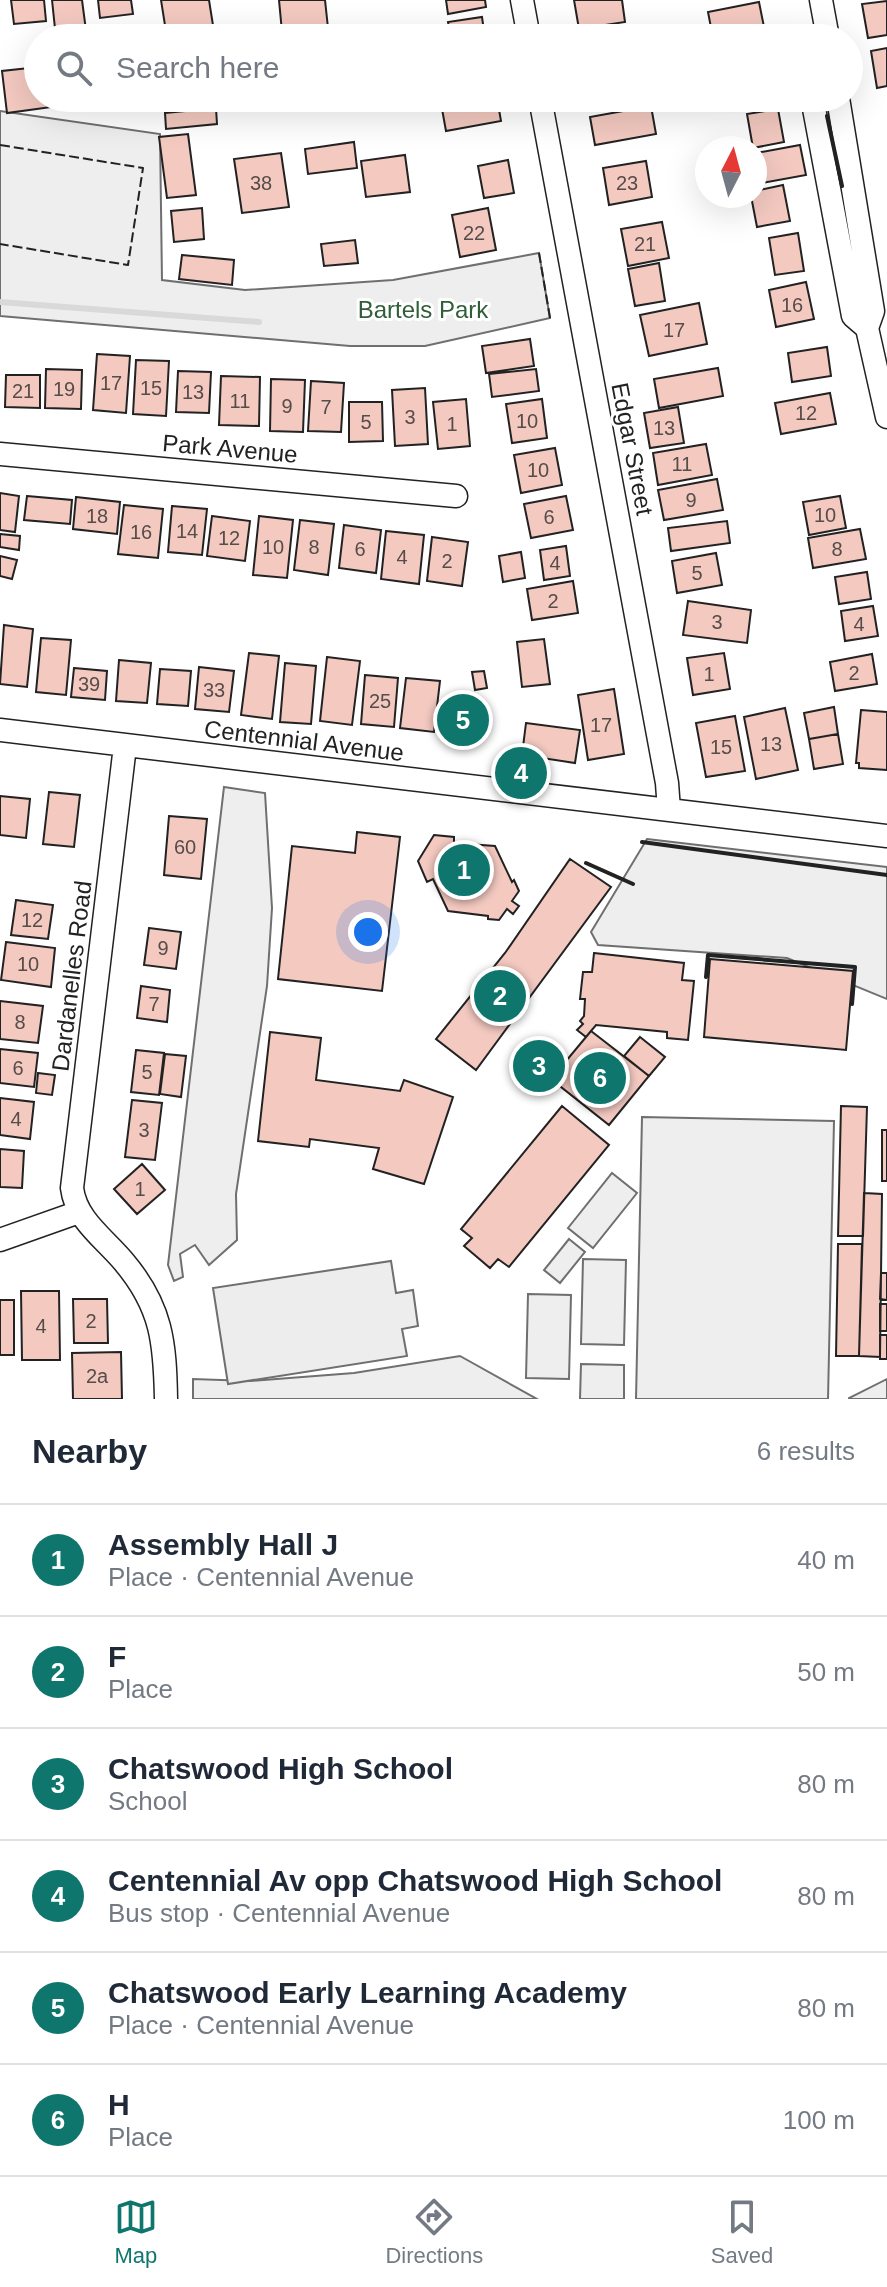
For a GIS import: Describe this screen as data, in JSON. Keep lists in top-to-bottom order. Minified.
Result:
{"streets":{"street":["Park Avenue","Edgar Street","Centennial Avenue","Dardanelles Road"]},"crossings":[["Edgar Street","Centennial Avenue"],["Centennial Avenue","Dardanelles Road"]],"parks":["Bartels Park"],"house_numbers":["38","23","22","21","16","17","17","15","19","21","13","11","9","7","12","3","10","5","1","13","11","10","9","10","18","6","14","16","12","10","8","6","8","4","2","4","5","2","3","4","2","1","39","33","25","17","13","15","60","12","9","10","7","8","6","5","4","3","1","2","4","2a"],"north":"top","page":{"search":"Search here","pins":["5","4","1","2","3","6"],"heading":["Nearby","6 results"],"list":[{"mark":"1","name":"Assembly Hall J","note":"Place · Centennial Avenue","value":"40 m"},{"mark":"2","name":"F","note":"Place","value":"50 m"},{"mark":"3","name":"Chatswood High School","note":"School","value":"80 m"},{"mark":"4","name":"Centennial Av opp Chatswood High School","note":"Bus stop · Centennial Avenue","value":"80 m"},{"mark":"5","name":"Chatswood Early Learning Academy","note":"Place · Centennial Avenue","value":"80 m"},{"mark":"6","name":"H","note":"Place","value":"100 m"}],"nav":["Map","Directions","Saved"]}}
